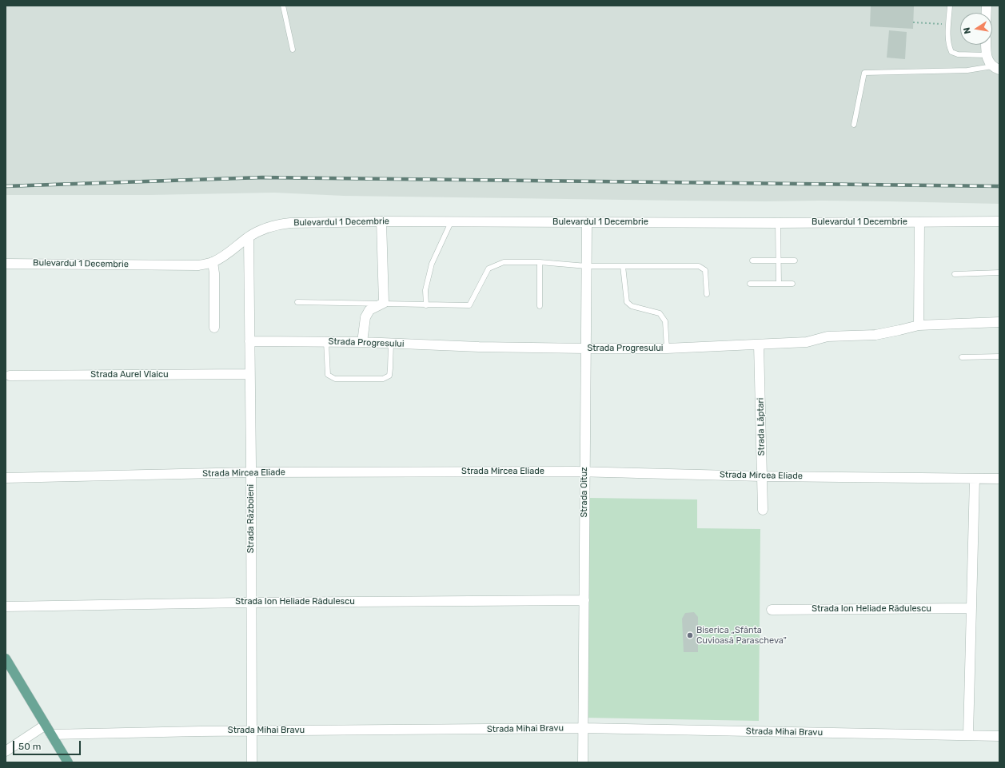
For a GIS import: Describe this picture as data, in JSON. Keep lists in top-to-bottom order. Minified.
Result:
{"streets":{"street":["Bulevardul 1 Decembrie","Strada Progresului","Strada Aurel Vlaicu","Strada Lăptari","Strada Mircea Eliade","Strada Oituz","Strada Războieni","Strada Ion Heliade Rădulescu","Strada Mihai Bravu"]},"crossings":[["Bulevardul 1 Decembrie","Strada Oituz"],["Bulevardul 1 Decembrie","Strada Războieni"],["Strada Progresului","Strada Lăptari"],["Strada Progresului","Strada Oituz"],["Strada Progresului","Strada Războieni"],["Strada Aurel Vlaicu","Strada Războieni"],["Strada Lăptari","Strada Mircea Eliade"],["Strada Mircea Eliade","Strada Oituz"],["Strada Mircea Eliade","Strada Războieni"],["Strada Oituz","Strada Ion Heliade Rădulescu"],["Strada Oituz","Strada Mihai Bravu"],["Strada Războieni","Strada Ion Heliade Rădulescu"],["Strada Războieni","Strada Mihai Bravu"]],"places":["Biserica „Sfânta Cuvioasă Parascheva\""],"scale_bar":"50 m","north":"left"}
